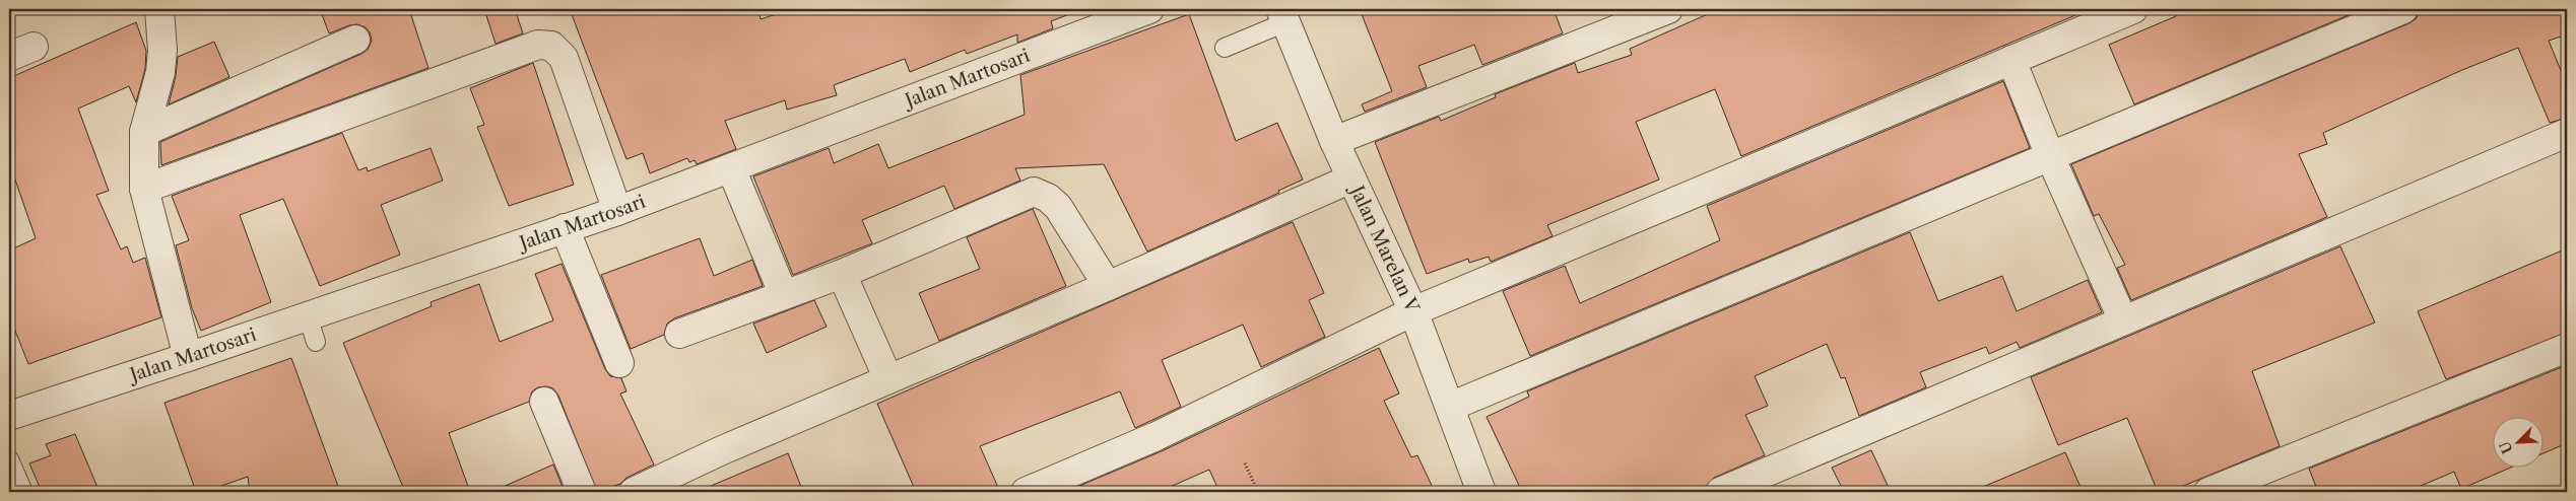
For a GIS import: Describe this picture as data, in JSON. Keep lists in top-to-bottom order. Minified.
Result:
{"streets":{"street":["Jalan Martosari","Jalan Marelan V"]},"north":"bottom left"}
